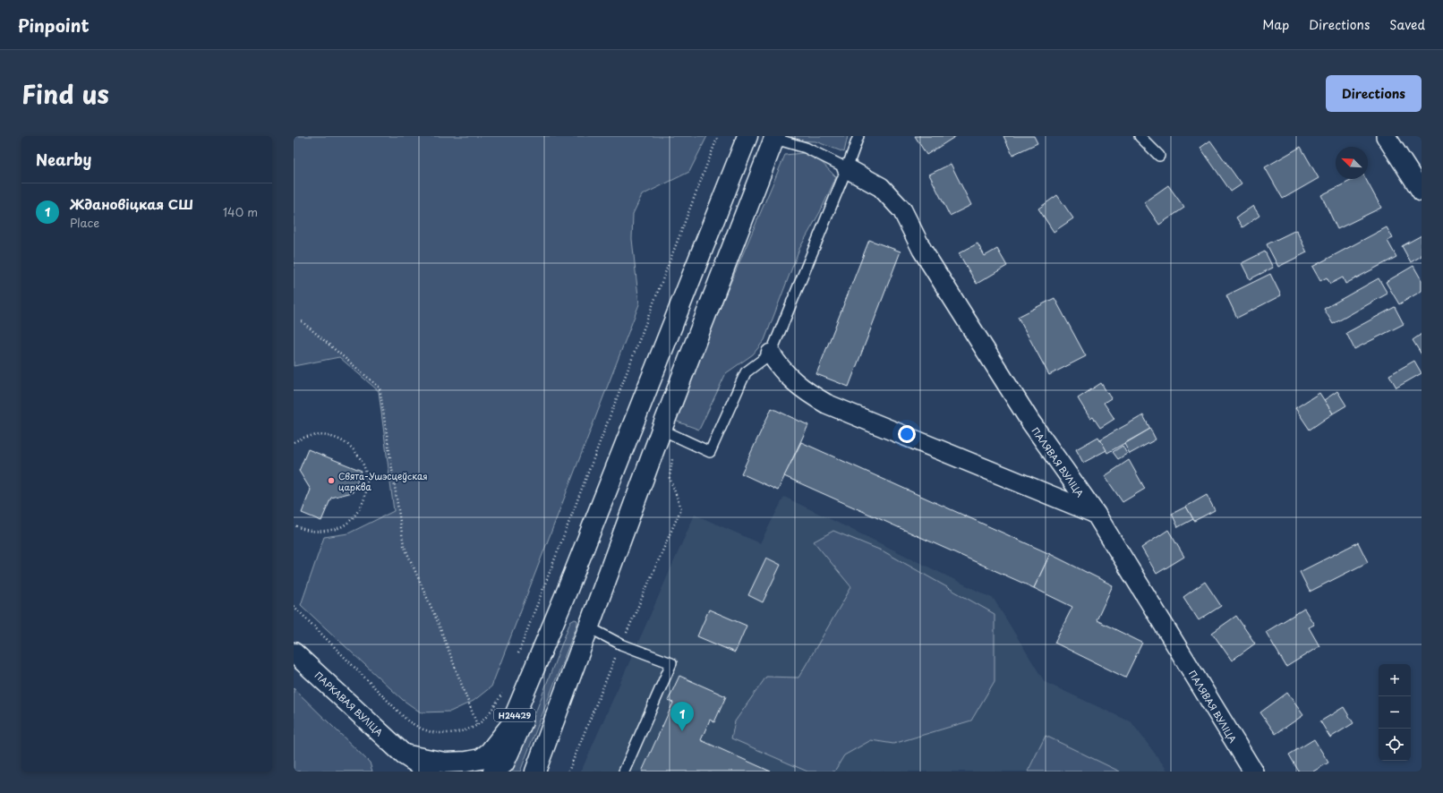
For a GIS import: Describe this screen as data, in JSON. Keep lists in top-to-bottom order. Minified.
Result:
{"streets":{"main road":["ПАРКАВАЯ ВУЛІЦА","Н24429"],"street":["ПАЛЯВАЯ ВУЛІЦА"]},"crossings":[["ПАРКАВАЯ ВУЛІЦА","Н24429"]],"places":["Свята-Ушэсцеўская царква"],"north":"top left","page":{"header":"Pinpoint","nav":["Map","Directions","Saved"],"title":"Find us","buttons":"Directions","heading":"Nearby","list":[{"mark":"1","name":"Ждановіцкая СШ","note":"Place","value":"140 m"}],"map_buttons":["+","−"],"pins":"1"}}
